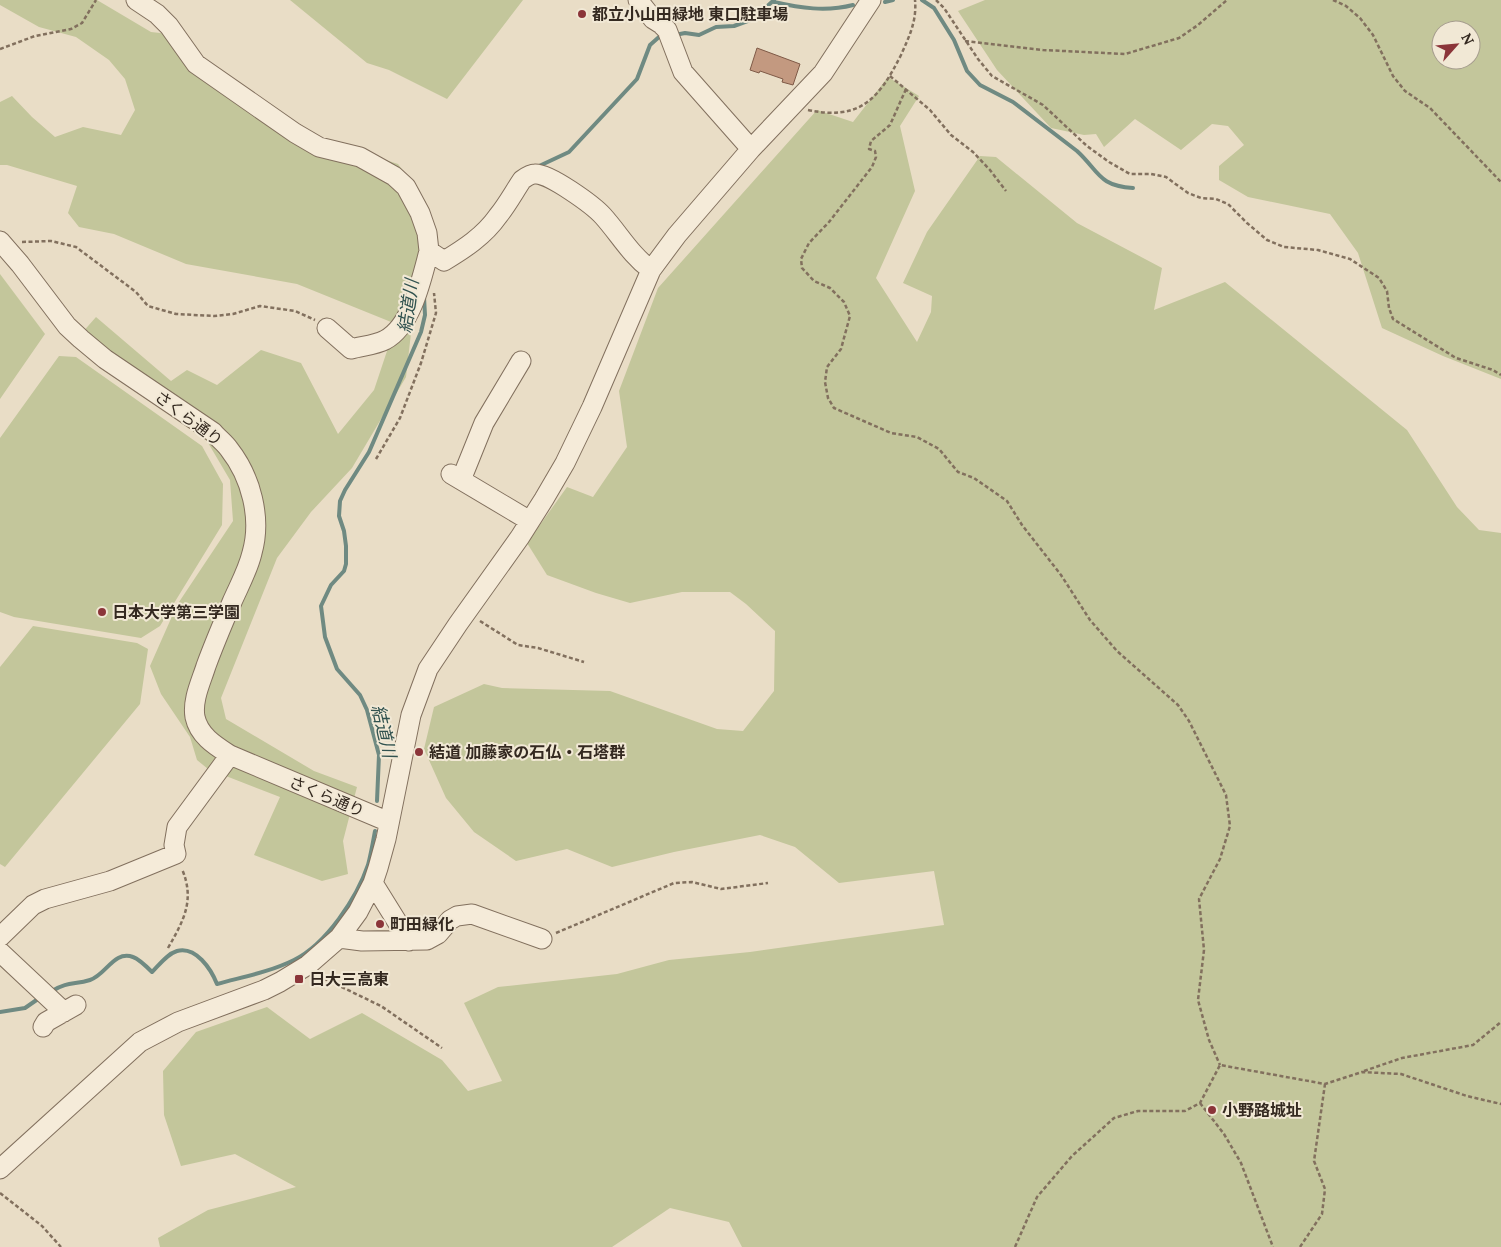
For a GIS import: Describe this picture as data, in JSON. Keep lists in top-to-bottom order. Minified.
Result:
{"streets":{"street":["さくら通り"]},"water":["結道川"],"places":{"other":["都立小山田緑地 東口駐車場","日本大学第三学園","結道 加藤家の石仏・石塔群","町田緑化","小野路城址"],"transit":["日大三高東"]},"north":"top right"}
